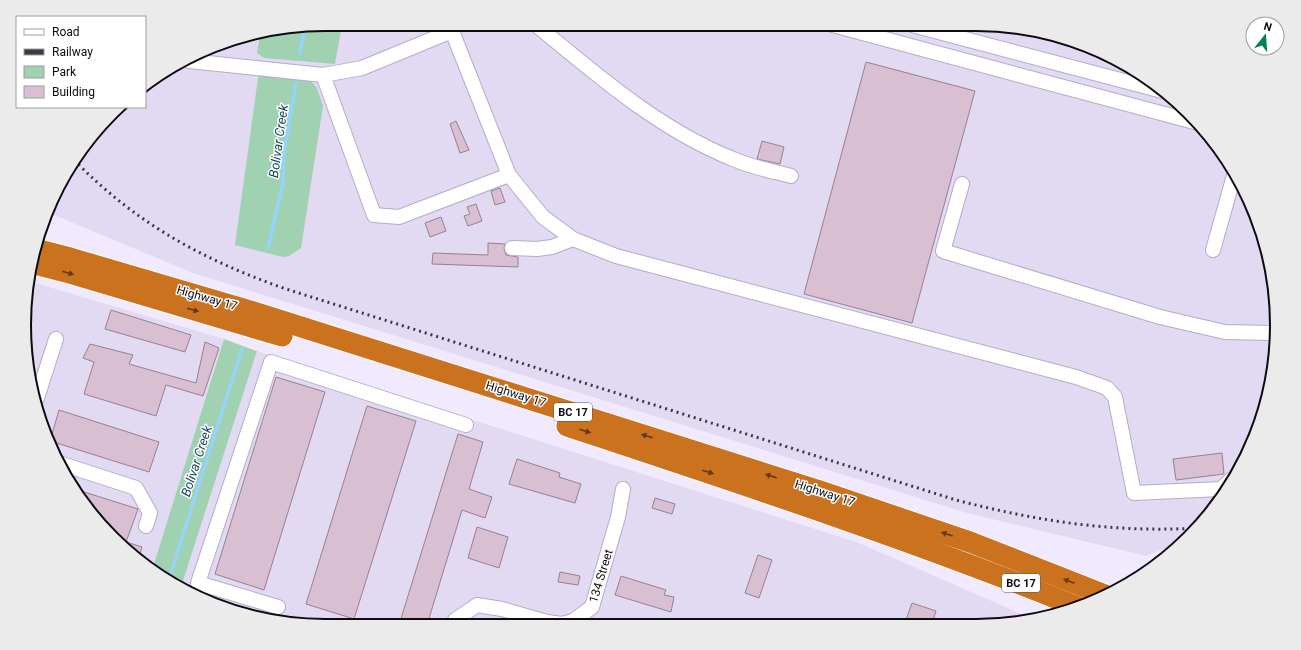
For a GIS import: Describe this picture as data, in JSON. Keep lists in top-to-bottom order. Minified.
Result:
{"streets":{"highway":["Highway 17","BC 17"],"street":["134 Street"]},"water":["Bolivar Creek"],"legend":["Road","Railway","Park","Building"],"north":"top"}
